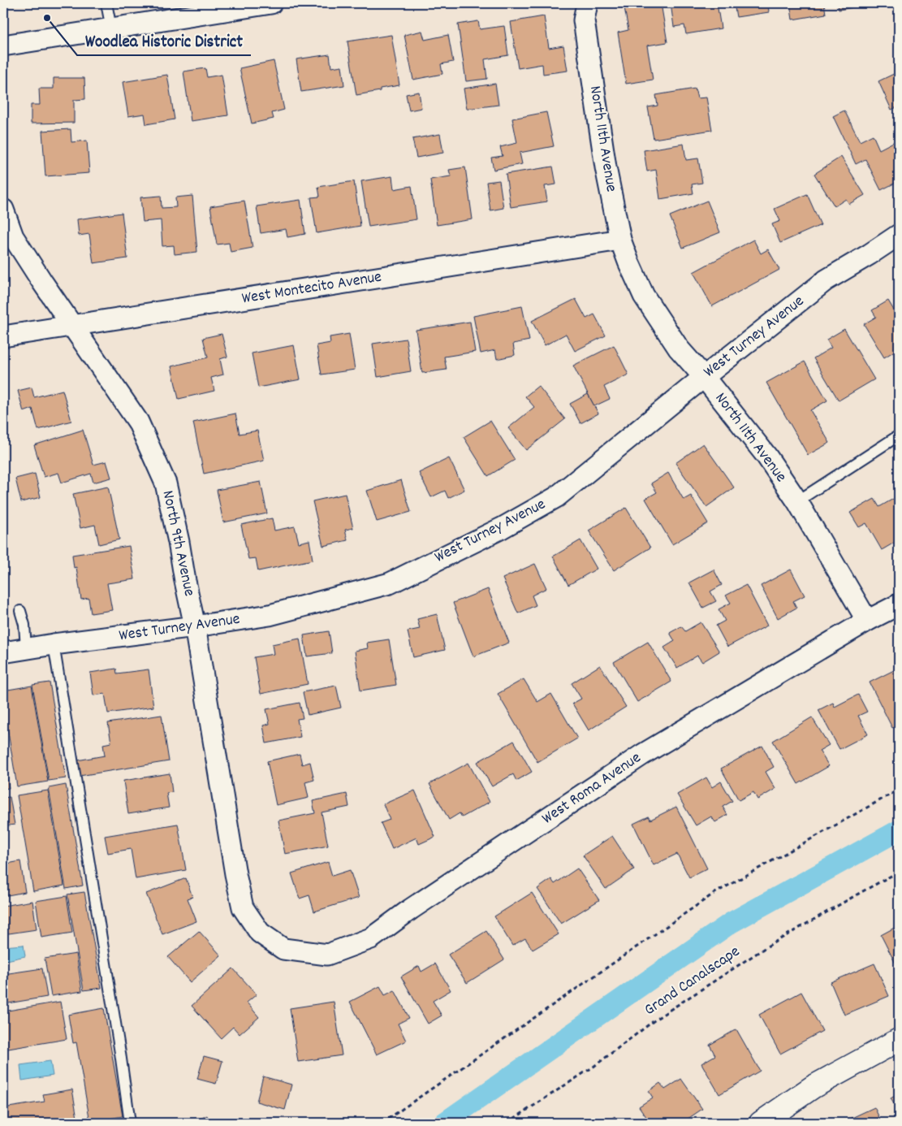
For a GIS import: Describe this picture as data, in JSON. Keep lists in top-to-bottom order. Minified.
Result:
{"streets":{"street":["North 11th Avenue","West Montecito Avenue","West Turney Avenue","North 9th Avenue","West Roma Avenue"],"path":["Grand Canalscape"]},"crossings":[["North 11th Avenue","West Montecito Avenue"],["North 11th Avenue","West Turney Avenue"],["North 11th Avenue","West Roma Avenue"],["West Montecito Avenue","North 9th Avenue"],["West Turney Avenue","North 9th Avenue"],["North 9th Avenue","West Roma Avenue"]],"places":["Woodlea Historic District"]}
